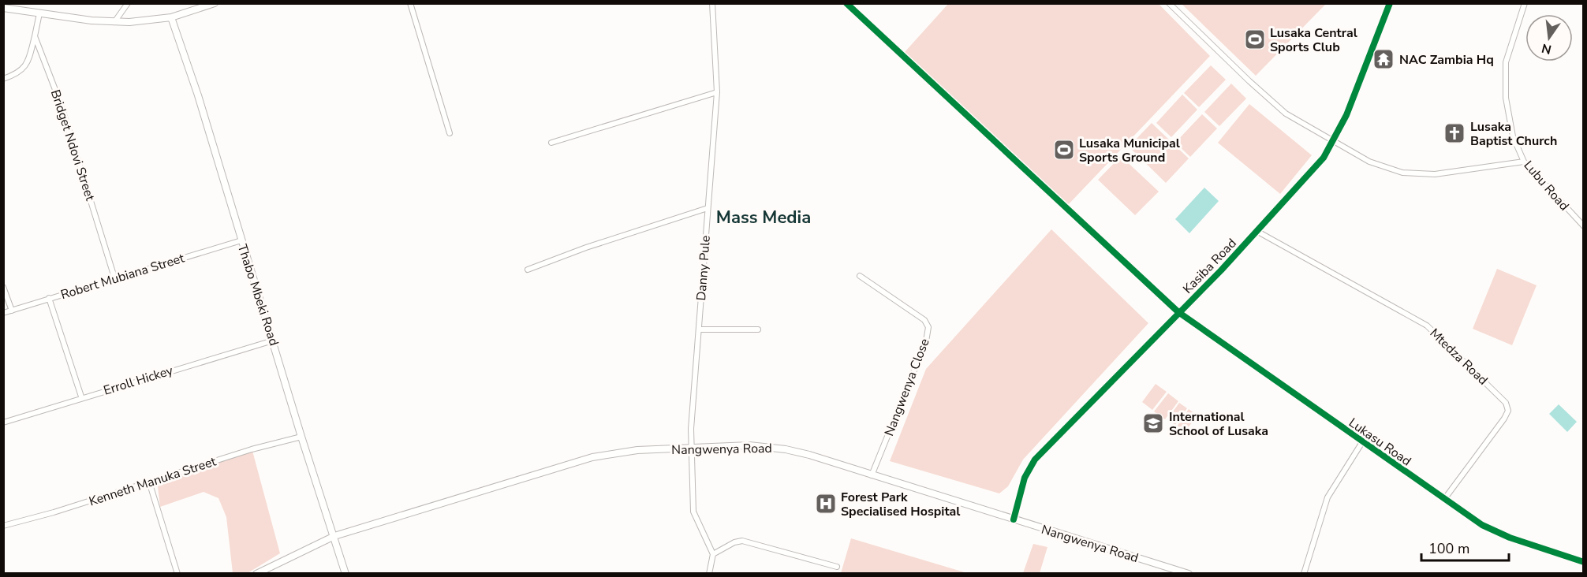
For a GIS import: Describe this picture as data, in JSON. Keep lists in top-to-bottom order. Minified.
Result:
{"streets":{"main road":["Thabo Mbeki Road","Nangwenya Road"],"street":["Bridget Ndovi Street","Lubu Road","Kasiba Road","Danny Pule","Robert Mubiana Street","Mtedza Road","Erroll Hickey","Nangwenya Close","Lukasu Road","Kenneth Manuka Street"]},"crossings":[["Bridget Ndovi Street","Robert Mubiana Street"],["Kasiba Road","Mtedza Road"],["Kasiba Road","Lukasu Road"],["Kasiba Road","Nangwenya Road"],["Danny Pule","Nangwenya Road"],["Robert Mubiana Street","Thabo Mbeki Road"],["Thabo Mbeki Road","Erroll Hickey"],["Thabo Mbeki Road","Nangwenya Road"],["Thabo Mbeki Road","Kenneth Manuka Street"],["Mtedza Road","Lukasu Road"],["Nangwenya Close","Nangwenya Road"]],"districts":["Mass Media"],"places":{"sports":["Lusaka Central Sports Club","Lusaka Municipal Sports Ground"],"temple":["NAC Zambia Hq"],"church":["Lusaka Baptist Church"],"school or university":["International School of Lusaka"],"hospital":["Forest Park Specialised Hospital"]},"scale_bar":"100 m","north":"bottom"}
